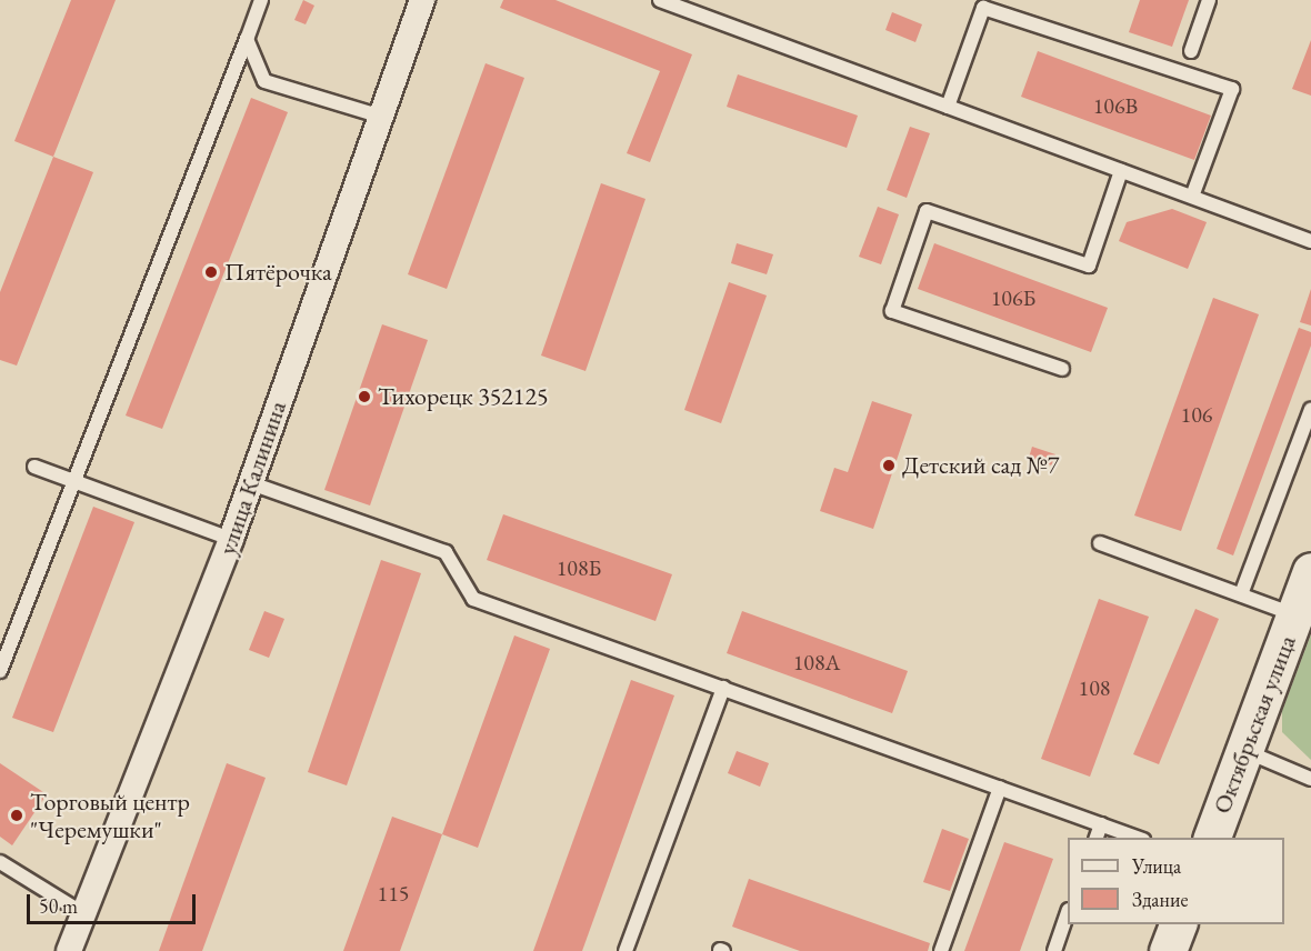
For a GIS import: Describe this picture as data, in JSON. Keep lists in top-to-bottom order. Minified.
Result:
{"streets":{"main road":["Октябрьская улица"],"street":["улица Калинина"]},"places":["Пятёрочка","Тихорецк 352125","Детский сад №7","Торговый центр \"Черемушки\""],"house_numbers":["106В","106Б","106","108Б","108А","108","115"],"legend":["Улица","Здание"],"scale_bar":"50 m"}
